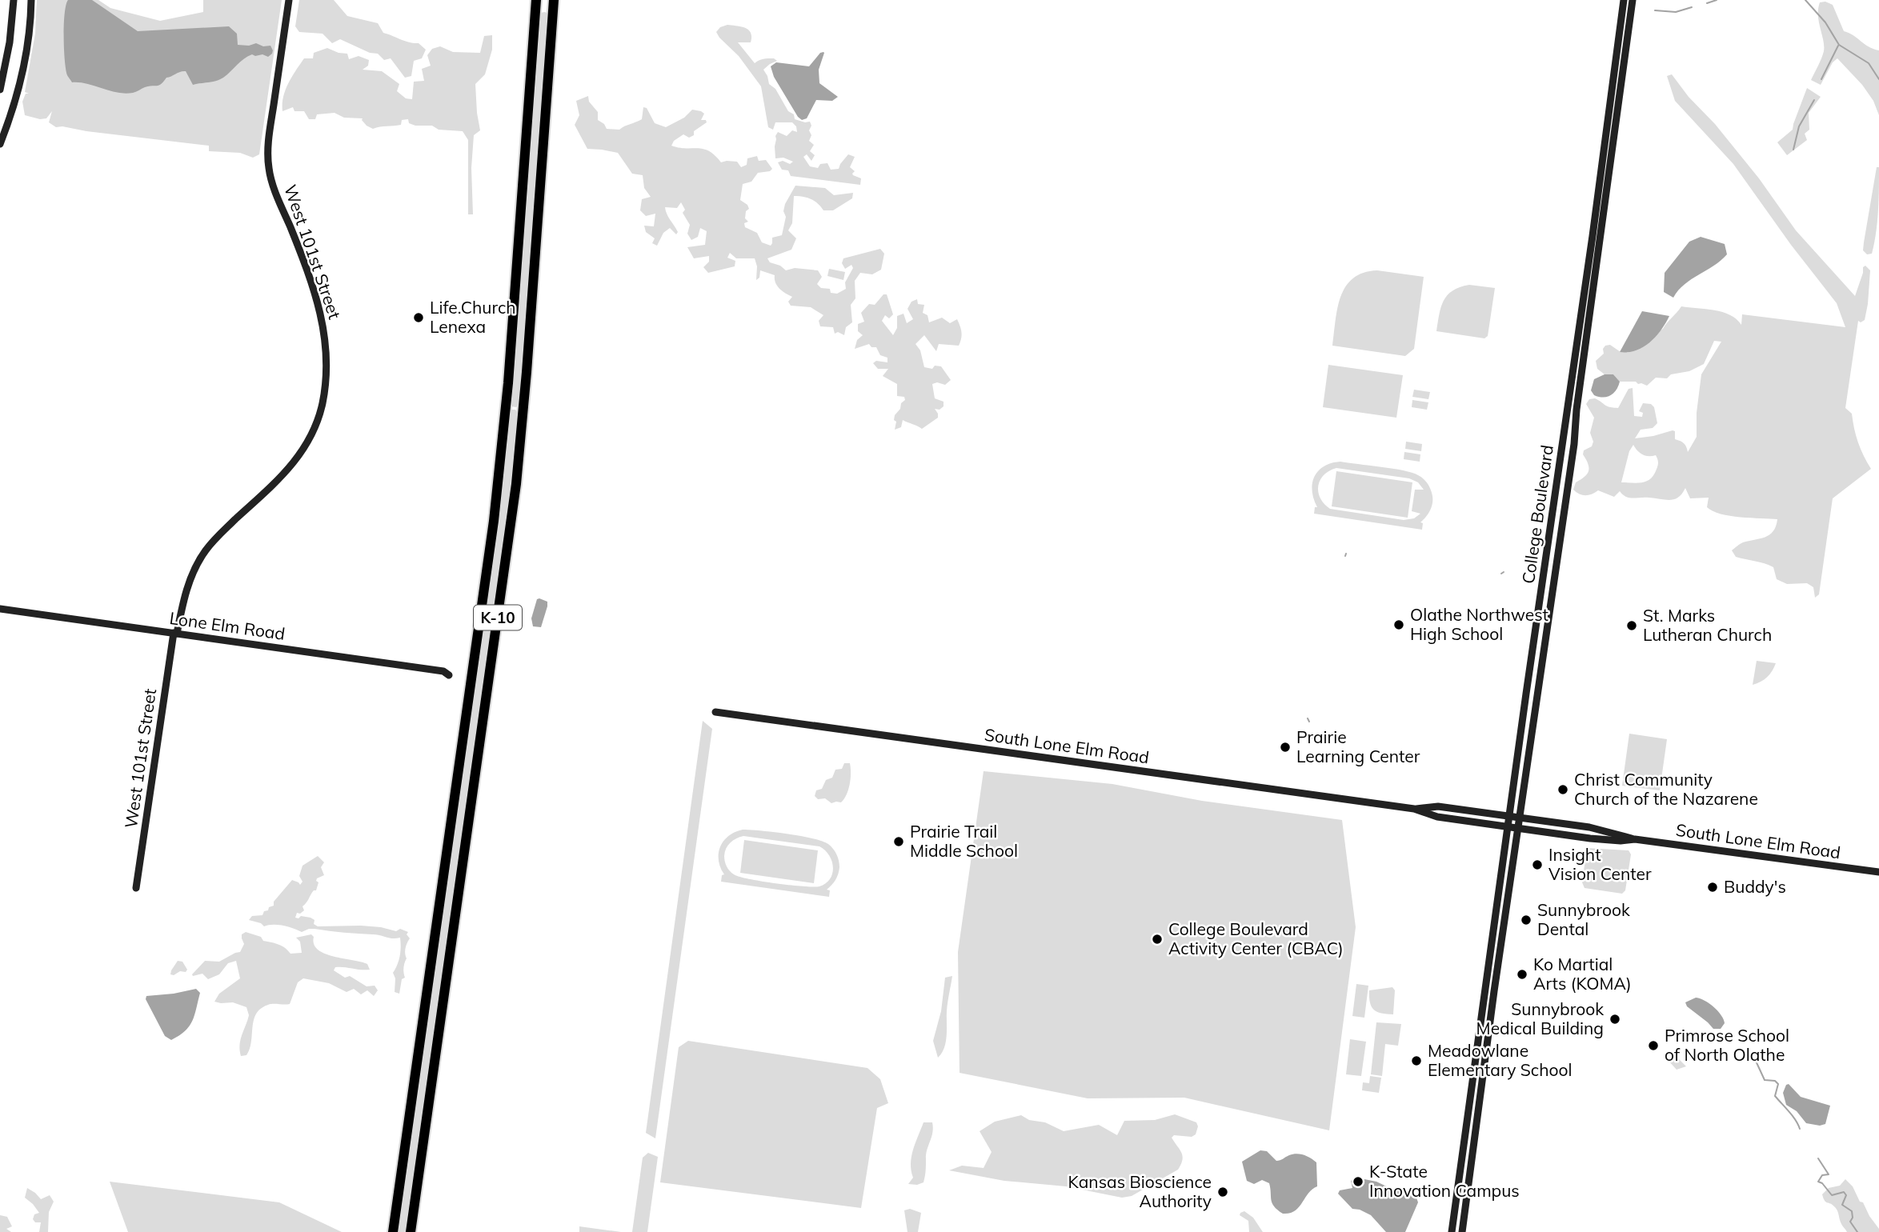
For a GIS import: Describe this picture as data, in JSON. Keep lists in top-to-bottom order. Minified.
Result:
{"streets":{"highway":["K-10"],"street":["West 101st Street","College Boulevard","Lone Elm Road","South Lone Elm Road"]},"crossings":[["West 101st Street","Lone Elm Road"],["College Boulevard","South Lone Elm Road"]],"places":["Life.Church Lenexa","Olathe Northwest High School","St. Marks Lutheran Church","Prairie Learning Center","Christ Community Church of the Nazarene","Prairie Trail Middle School","Insight Vision Center","Buddy's","Sunnybrook Dental","College Boulevard Activity Center (CBAC)","Ko Martial Arts (KOMA)","Sunnybrook Medical Building","Primrose School of North Olathe","Meadowlane Elementary School","K-State Innovation Campus","Kansas Bioscience Authority"]}
